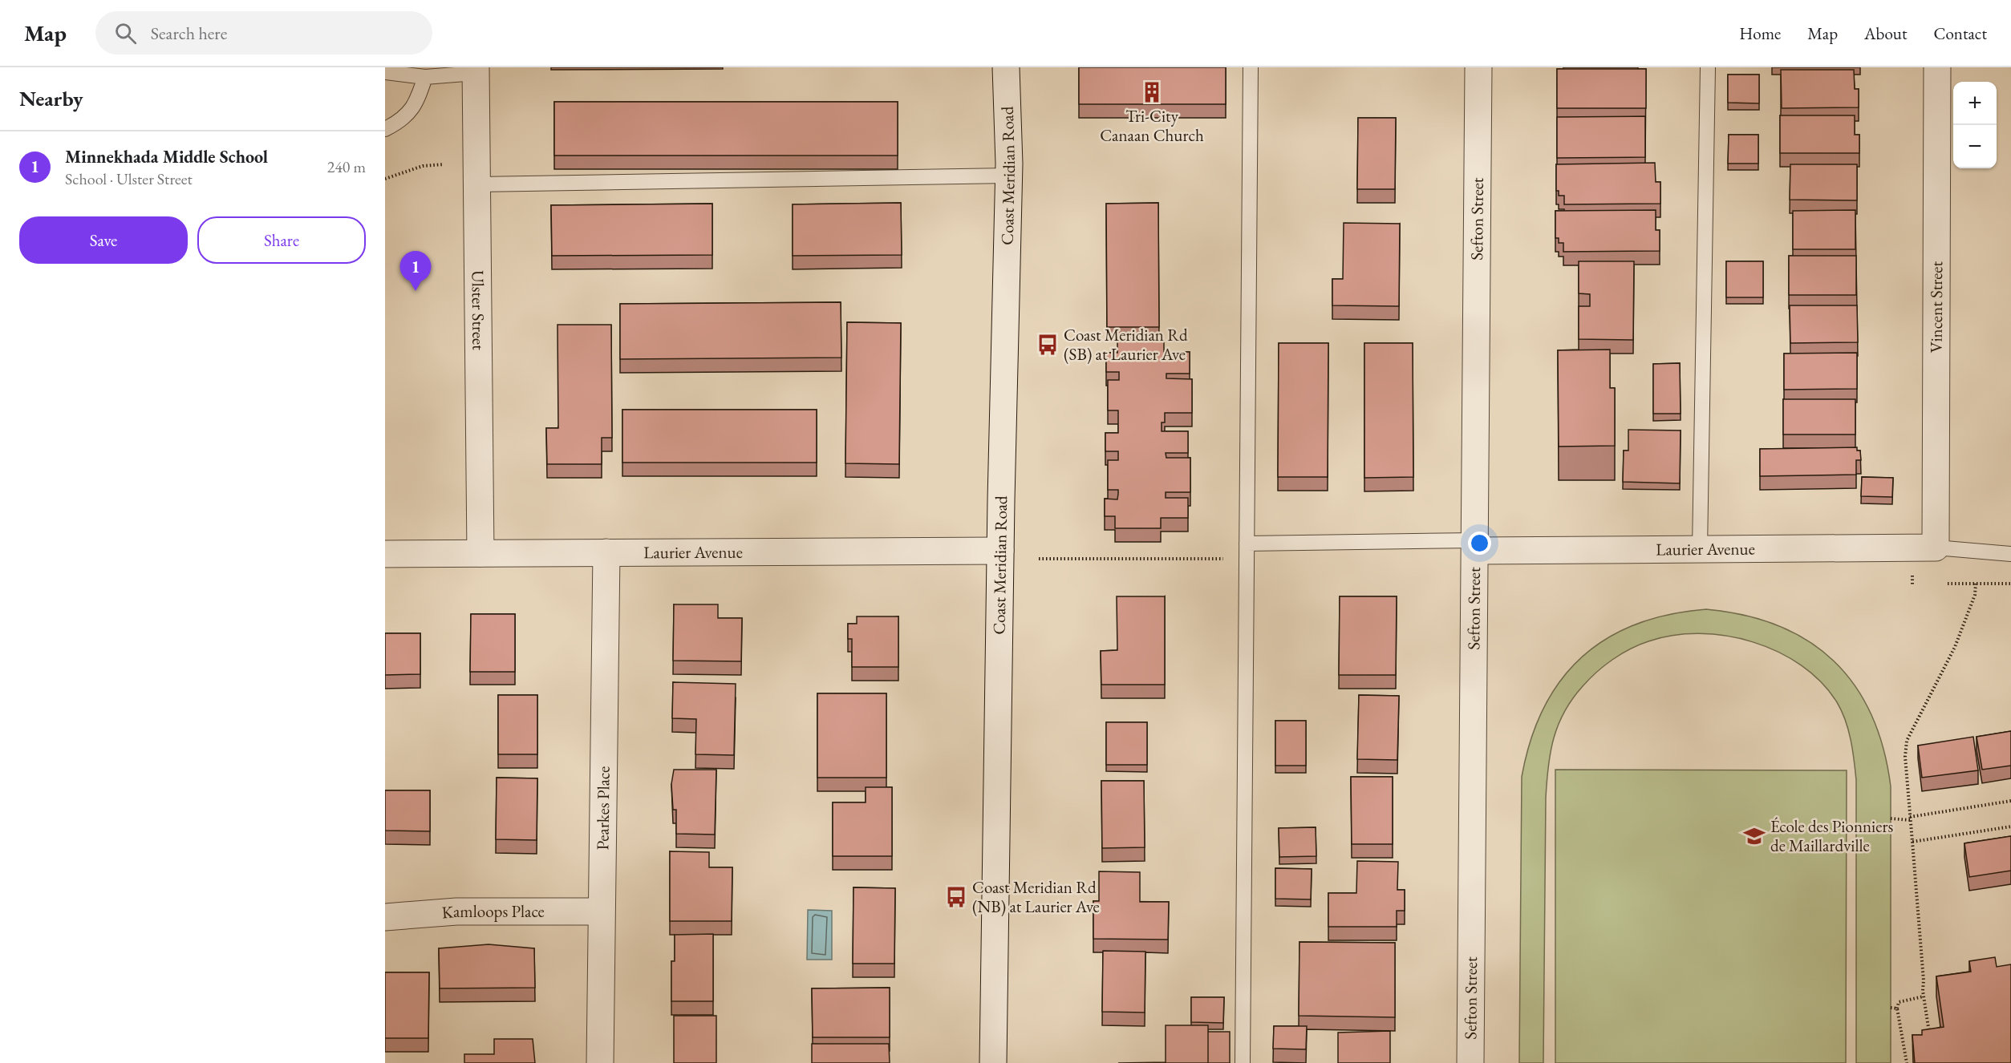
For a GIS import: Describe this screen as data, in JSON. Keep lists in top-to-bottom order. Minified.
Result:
{"streets":{"street":["Coast Meridian Road","Sefton Street","Vincent Street","Ulster Street","Laurier Avenue","Pearkes Place","Kamloops Place"]},"crossings":[["Coast Meridian Road","Laurier Avenue"],["Sefton Street","Laurier Avenue"],["Vincent Street","Laurier Avenue"],["Ulster Street","Laurier Avenue"],["Laurier Avenue","Pearkes Place"],["Pearkes Place","Kamloops Place"]],"places":{"building":["Tri-City Canaan Church"],"bus stop":["Coast Meridian Rd (SB) at Laurier Ave","Coast Meridian Rd (NB) at Laurier Ave"],"school or university":["École des Pionniers de Maillardville"]},"page":{"header":"Map","search":"Search here","nav":["Home","Map","About","Contact"],"heading":"Nearby","map_buttons":["+","−"],"list":[{"mark":"1","name":"Minnekhada Middle School","note":"School · Ulster Street","value":"240 m"}],"buttons":["Save","Share"],"pins":"1"}}
